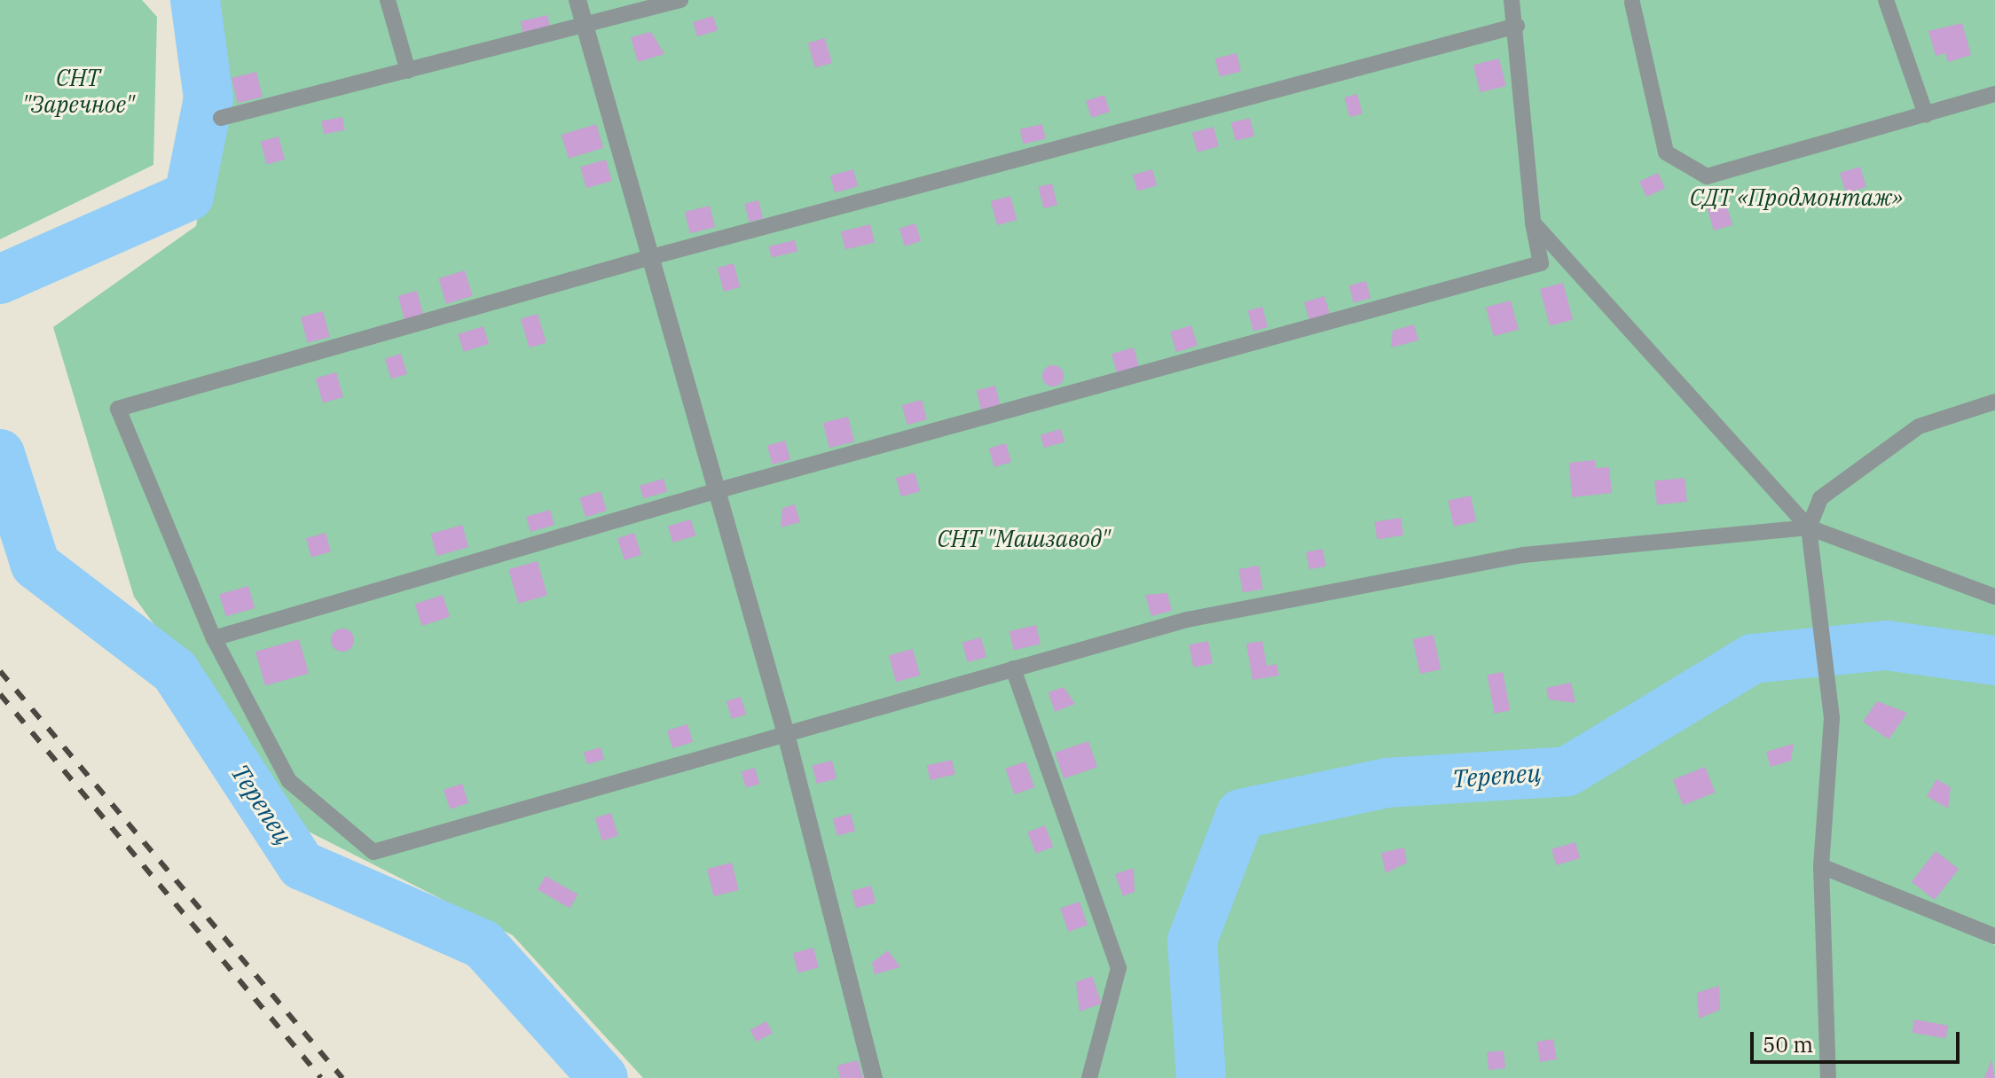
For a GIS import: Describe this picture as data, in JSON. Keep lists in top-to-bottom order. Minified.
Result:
{"water":["Терепец"],"parks":["СНТ \"Заречное\"","СДТ «Продмонтаж»","СНТ \"Машзавод\""],"scale_bar":"50 m"}
